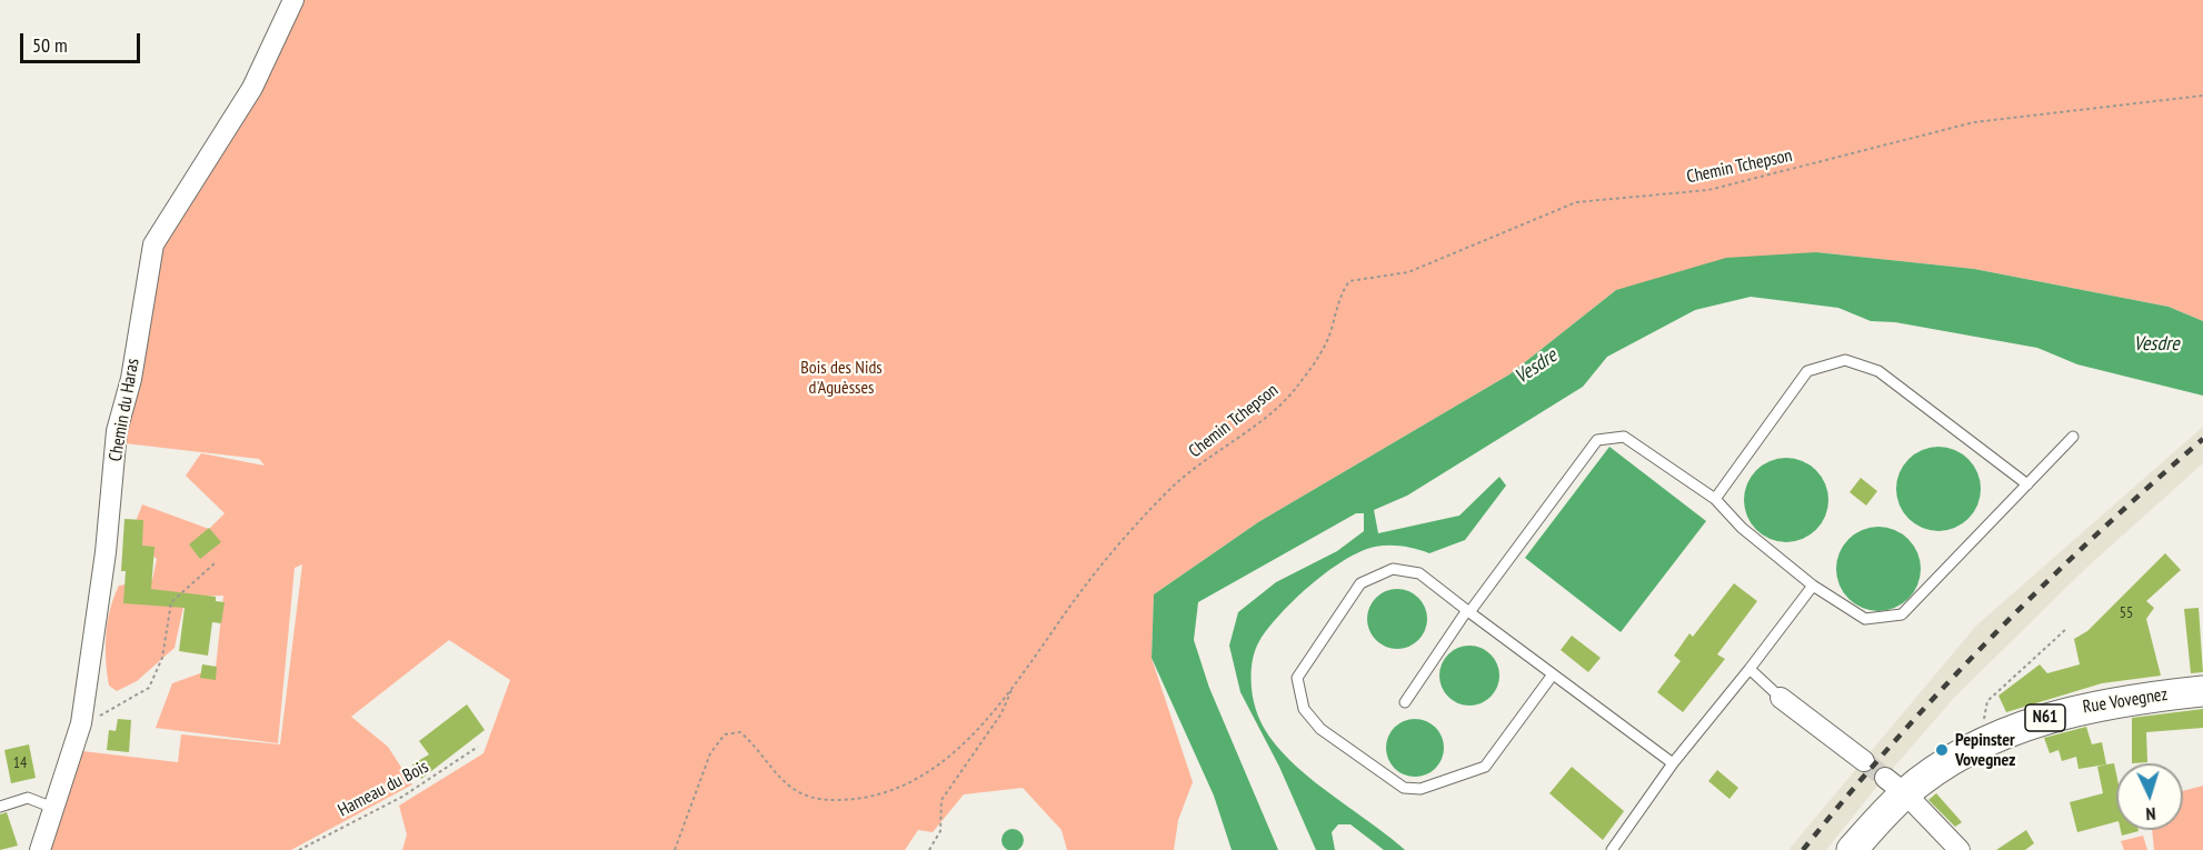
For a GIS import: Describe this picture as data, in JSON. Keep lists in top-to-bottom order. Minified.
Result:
{"streets":{"main road":["Rue Vovegnez","N61"],"street":["Chemin du Haras"],"path":["Chemin Tchepson","Hameau du Bois"]},"water":["Vesdre"],"parks":["Bois des Nids d'Aguèsses"],"places":["Pepinster Vovegnez"],"house_numbers":["55","14"],"scale_bar":"50 m","north":"bottom"}
